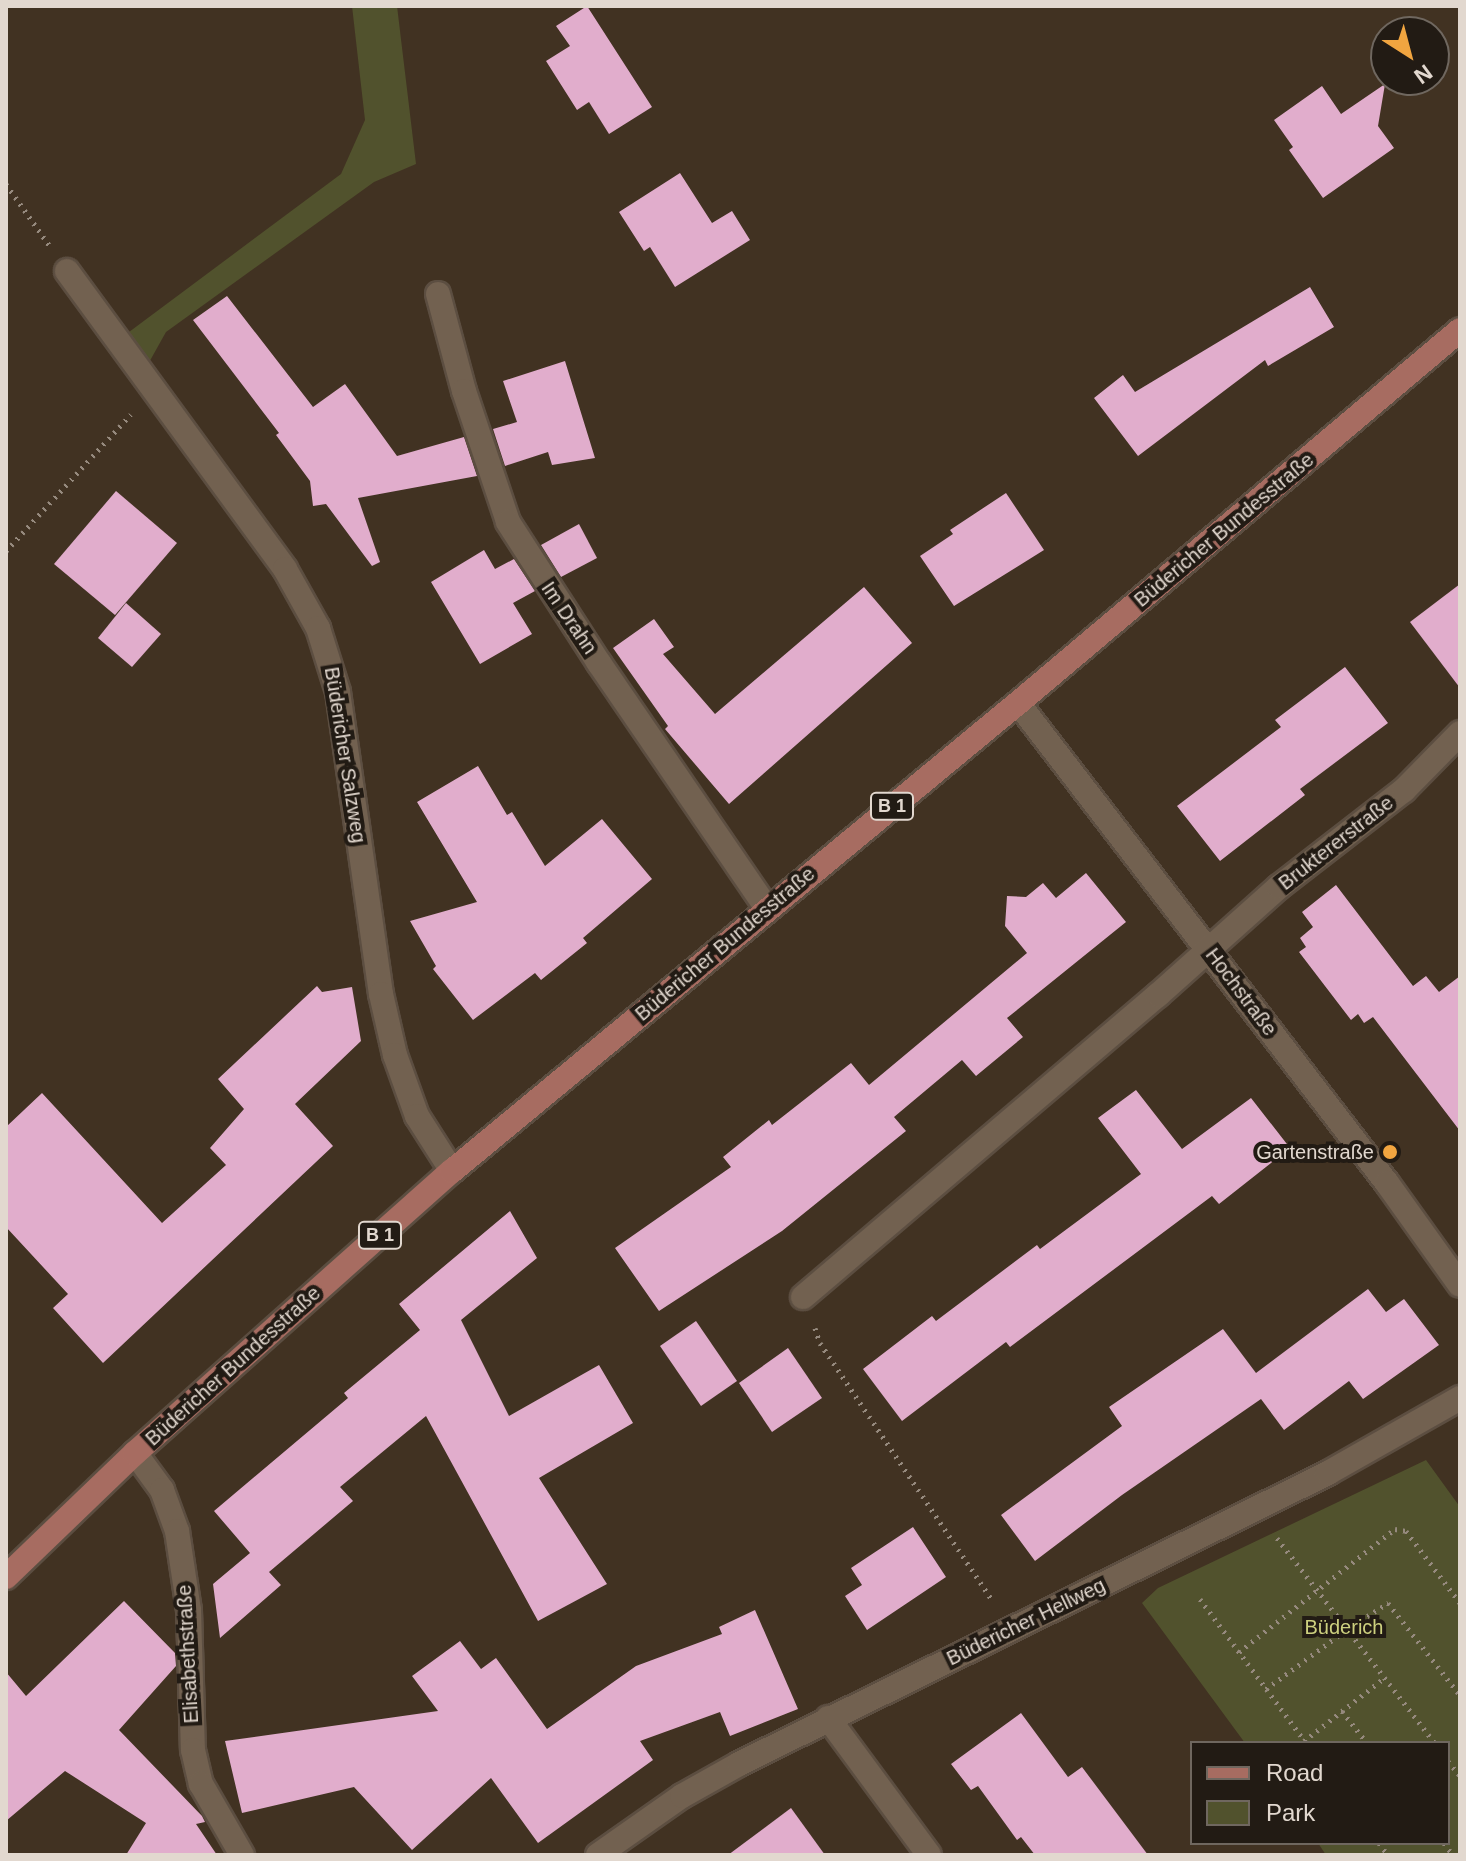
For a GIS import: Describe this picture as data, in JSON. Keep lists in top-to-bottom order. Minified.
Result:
{"streets":{"main road":["Büdericher Bundesstraße","B 1"],"street":["Im Drahn","Büdericher Salzweg","Bruktererstraße","Hochstraße","Büdericher Hellweg","Elisabethstraße"]},"crossings":[["Büdericher Bundesstraße","Im Drahn"],["Büdericher Bundesstraße","Büdericher Salzweg"],["Büdericher Bundesstraße","Hochstraße"],["Büdericher Bundesstraße","Elisabethstraße"],["Bruktererstraße","Hochstraße"]],"parks":["Büderich"],"places":["Gartenstraße"],"legend":["Road","Park"],"north":"bottom right"}
